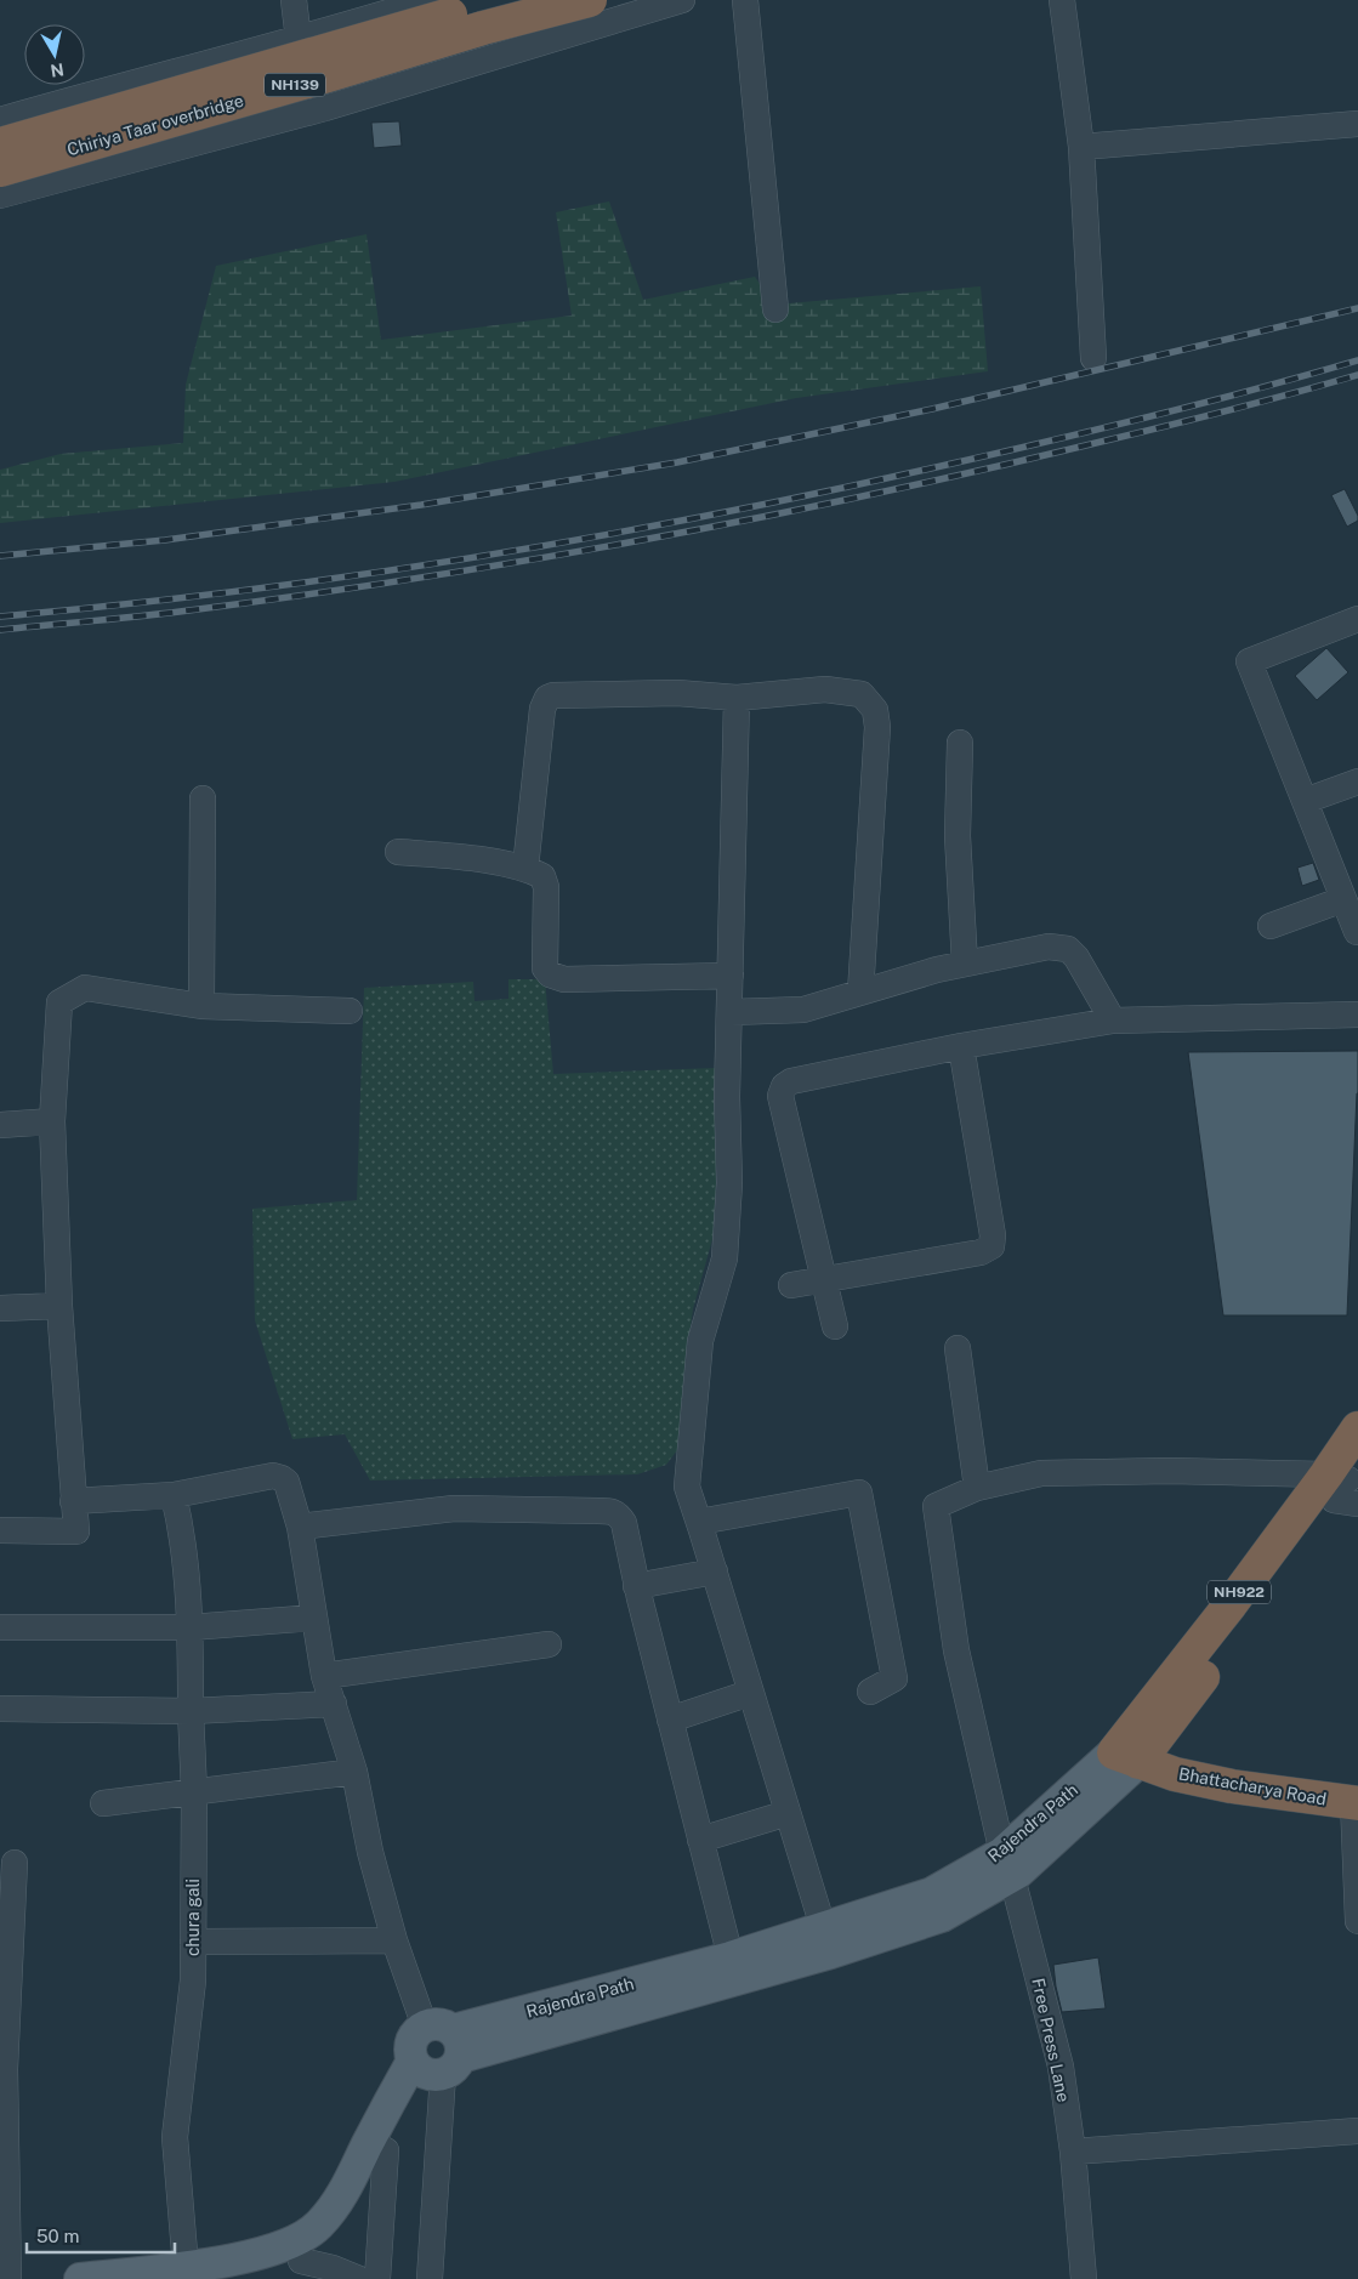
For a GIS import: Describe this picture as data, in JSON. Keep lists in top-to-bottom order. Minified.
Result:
{"streets":{"highway":["NH139","Chiriya Taar overbridge","NH922","Bhattacharya Road","Rajendra Path"],"street":["chura gali","Free Press Lane"]},"crossings":[["Bhattacharya Road","Rajendra Path"],["Rajendra Path","Free Press Lane"]],"scale_bar":"50 m","north":"bottom"}
